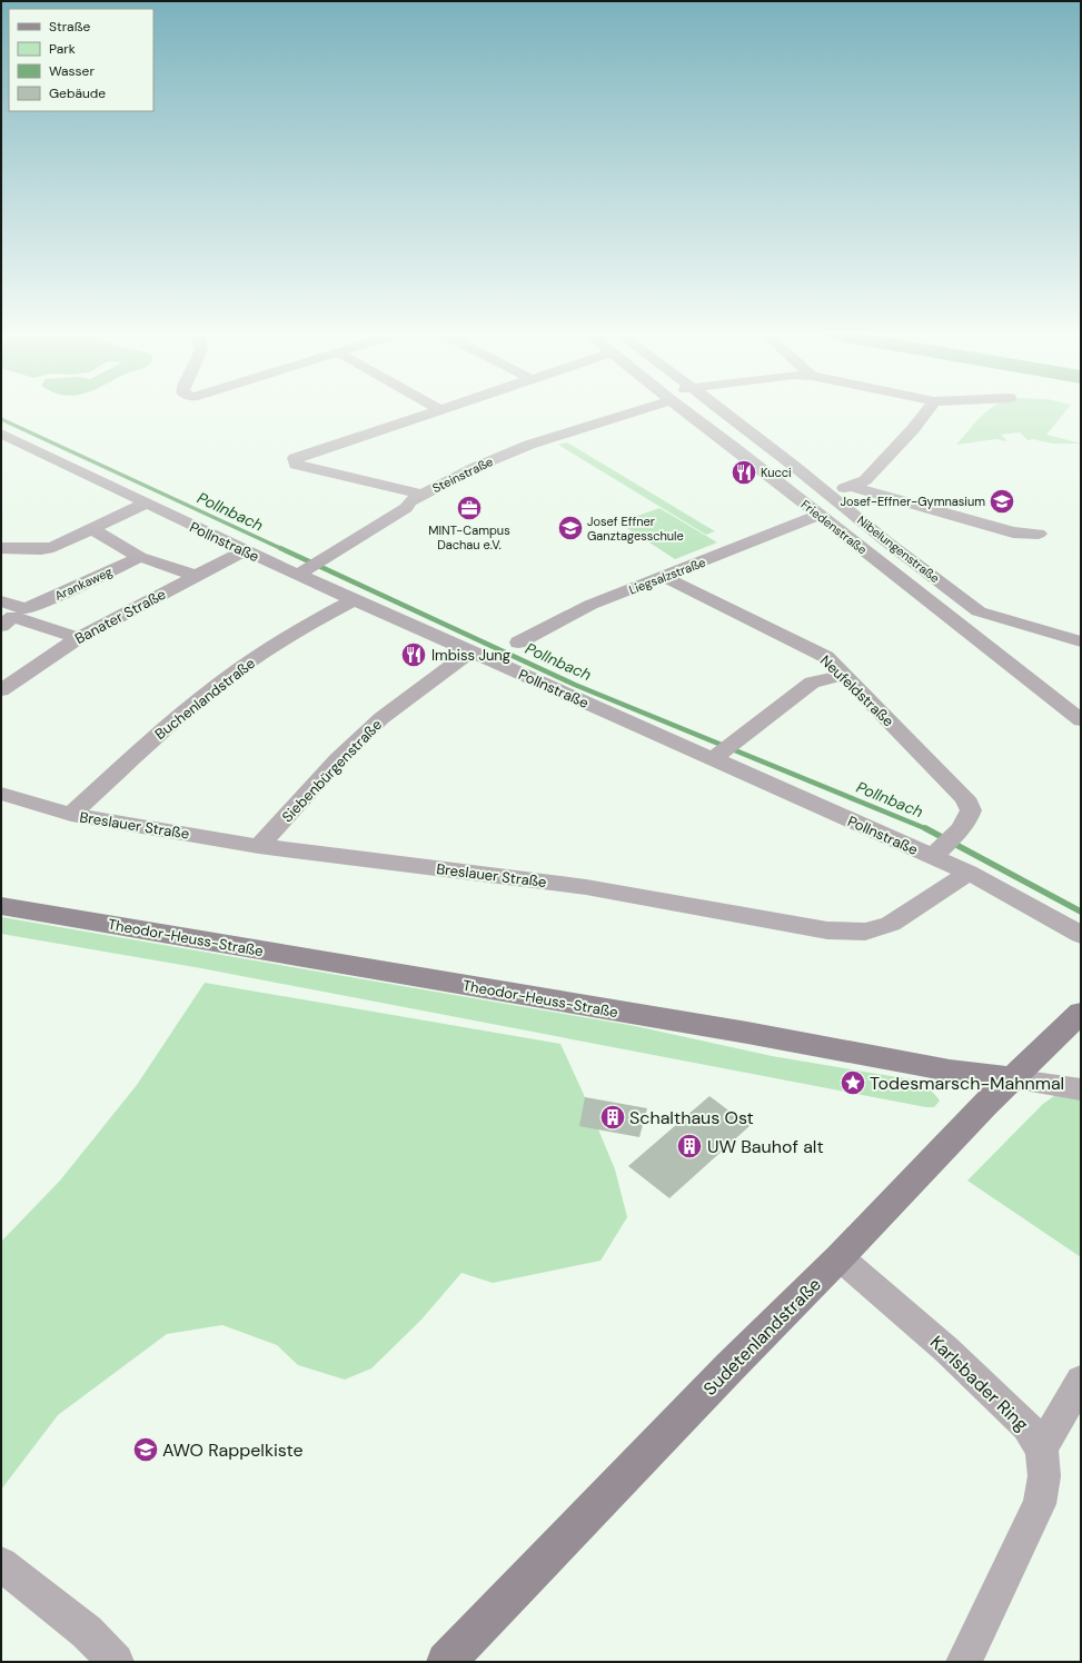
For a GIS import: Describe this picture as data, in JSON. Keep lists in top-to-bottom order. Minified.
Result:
{"streets":{"street":["Steinstraße","Friedenstraße","Pollnstraße","Nibelungenstraße","Liegsalzstraße","Arankaweg","Banater Straße","Neufeldstraße","Buchenlandstraße","Siebenbürgenstraße","Breslauer Straße","Theodor-Heuss-Straße","Sudetenlandstraße","Karlsbader Ring"]},"crossings":[["Steinstraße","Pollnstraße"],["Friedenstraße","Liegsalzstraße"],["Pollnstraße","Banater Straße"],["Pollnstraße","Neufeldstraße"],["Pollnstraße","Buchenlandstraße"],["Pollnstraße","Siebenbürgenstraße"],["Pollnstraße","Breslauer Straße"],["Liegsalzstraße","Neufeldstraße"],["Buchenlandstraße","Breslauer Straße"],["Siebenbürgenstraße","Breslauer Straße"],["Theodor-Heuss-Straße","Sudetenlandstraße"],["Sudetenlandstraße","Karlsbader Ring"]],"water":["Pollnbach"],"places":{"restaurant":["Kucci","Imbiss Jung"],"school or university":["Josef-Effner-Gymnasium","Josef Effner Ganztagesschule","AWO Rappelkiste"],"office":["MINT-Campus Dachau e.V."],"place":["Todesmarsch-Mahnmal"],"building":["Schalthaus Ost","UW Bauhof alt"]},"legend":["Straße","Park","Wasser","Gebäude"]}
